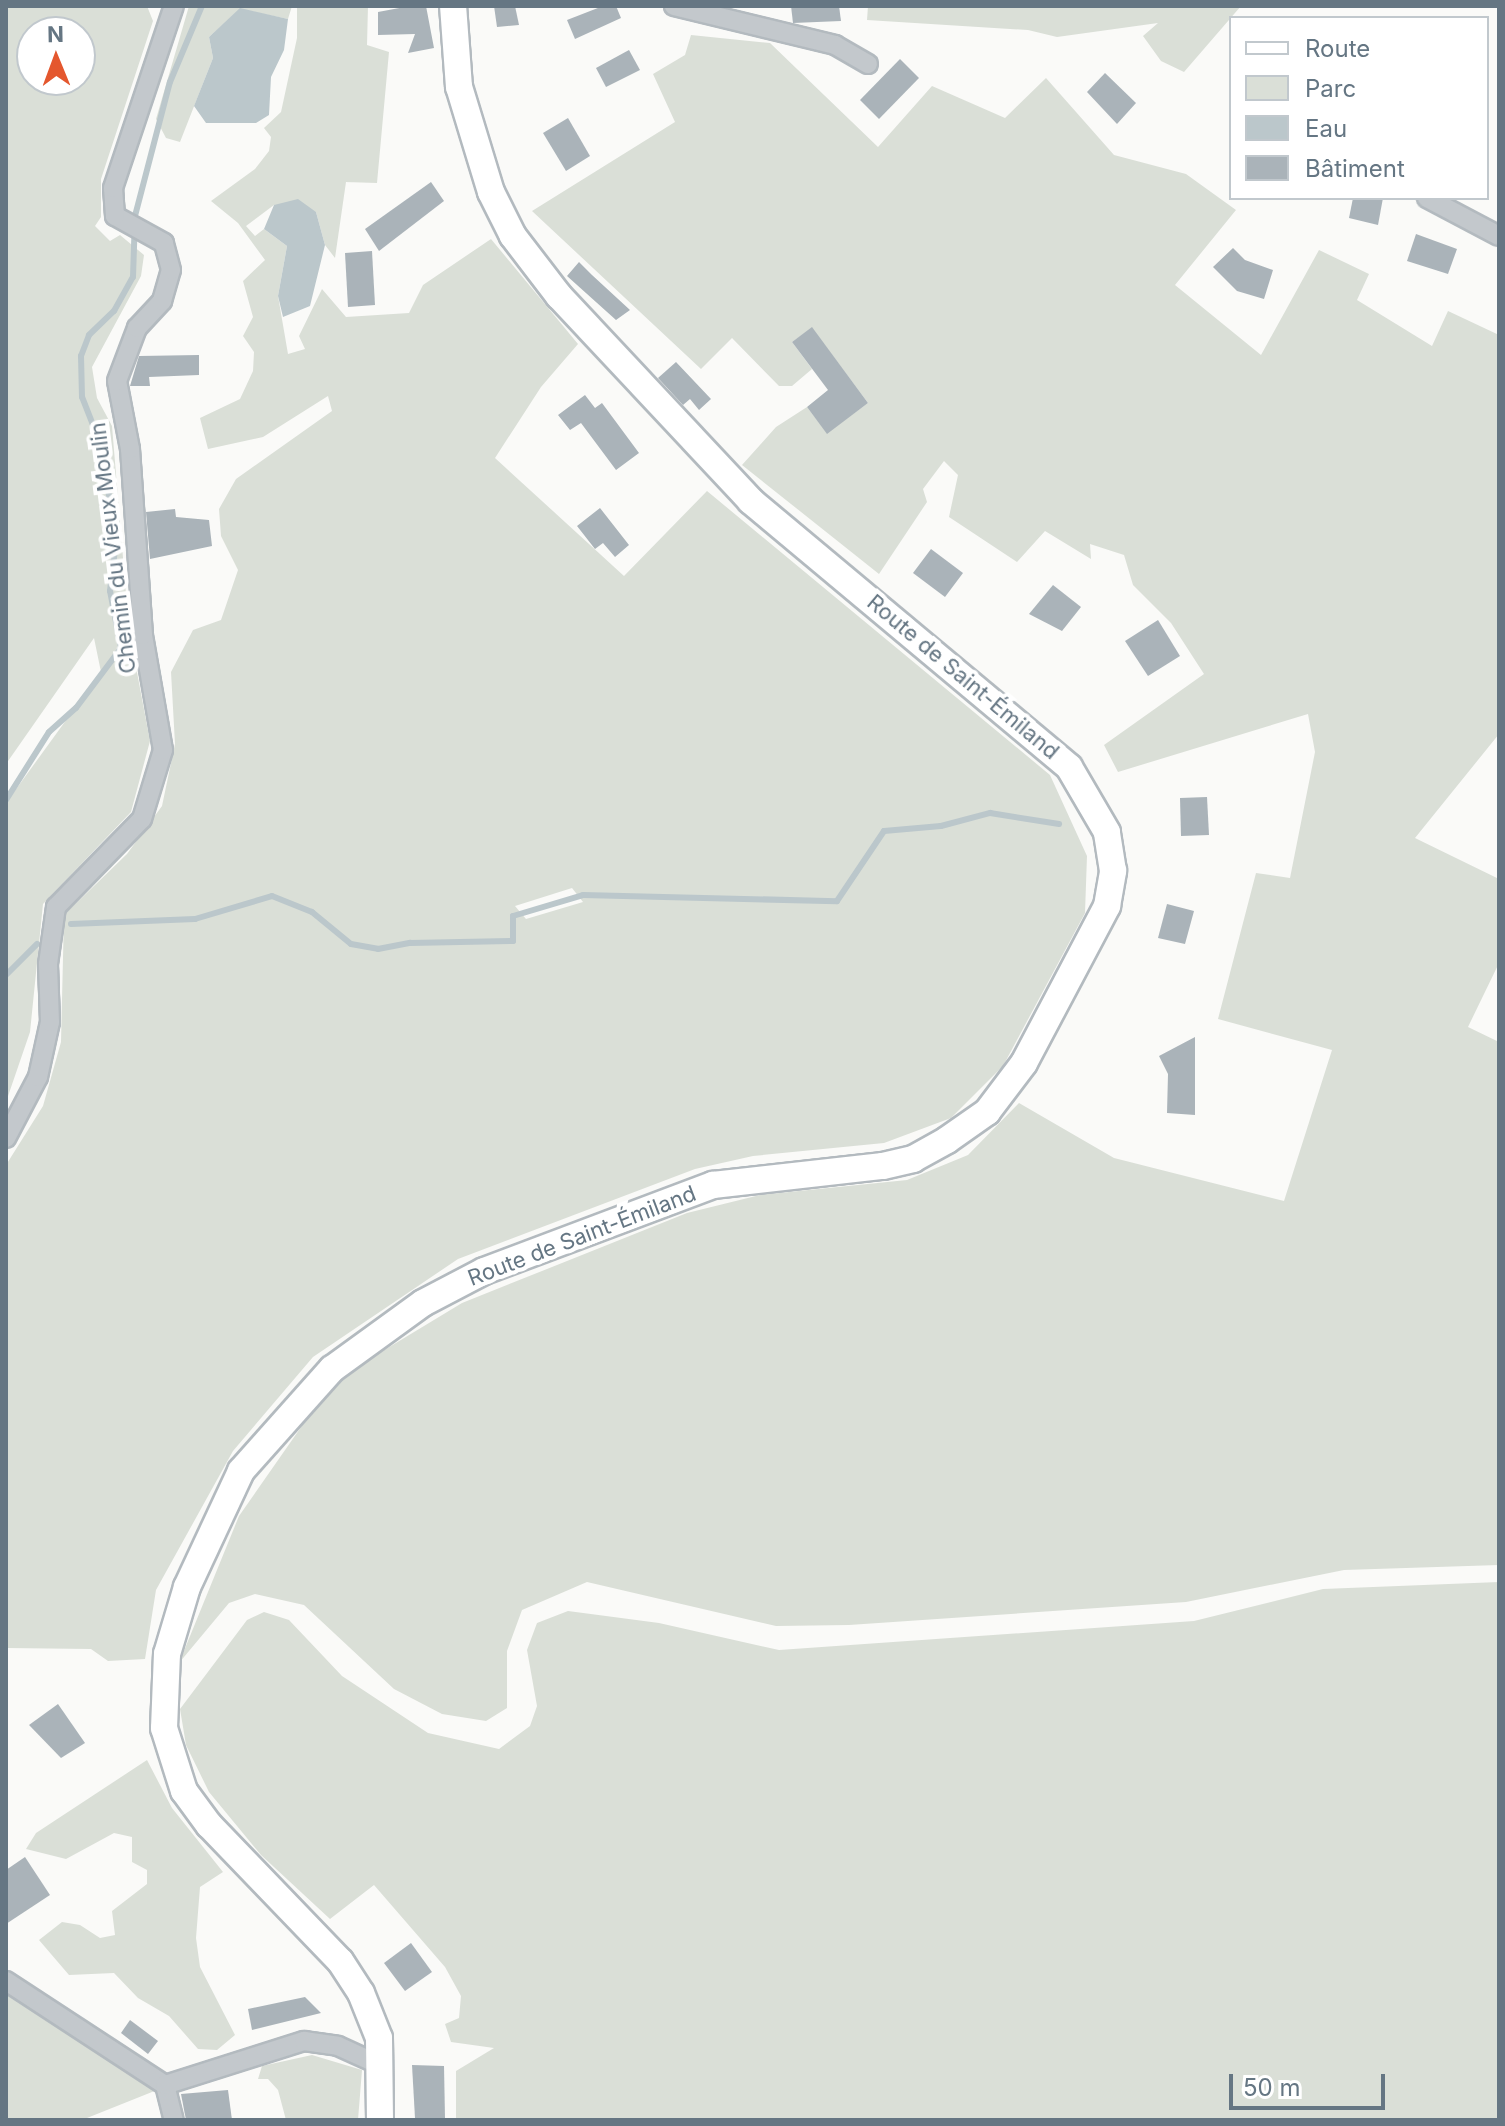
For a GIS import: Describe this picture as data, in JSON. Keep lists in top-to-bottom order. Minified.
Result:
{"streets":{"main road":["Route de Saint-Émiland"],"street":["Chemin du Vieux Moulin"]},"legend":["Route","Parc","Eau","Bâtiment"],"scale_bar":"50 m","north":"top"}
